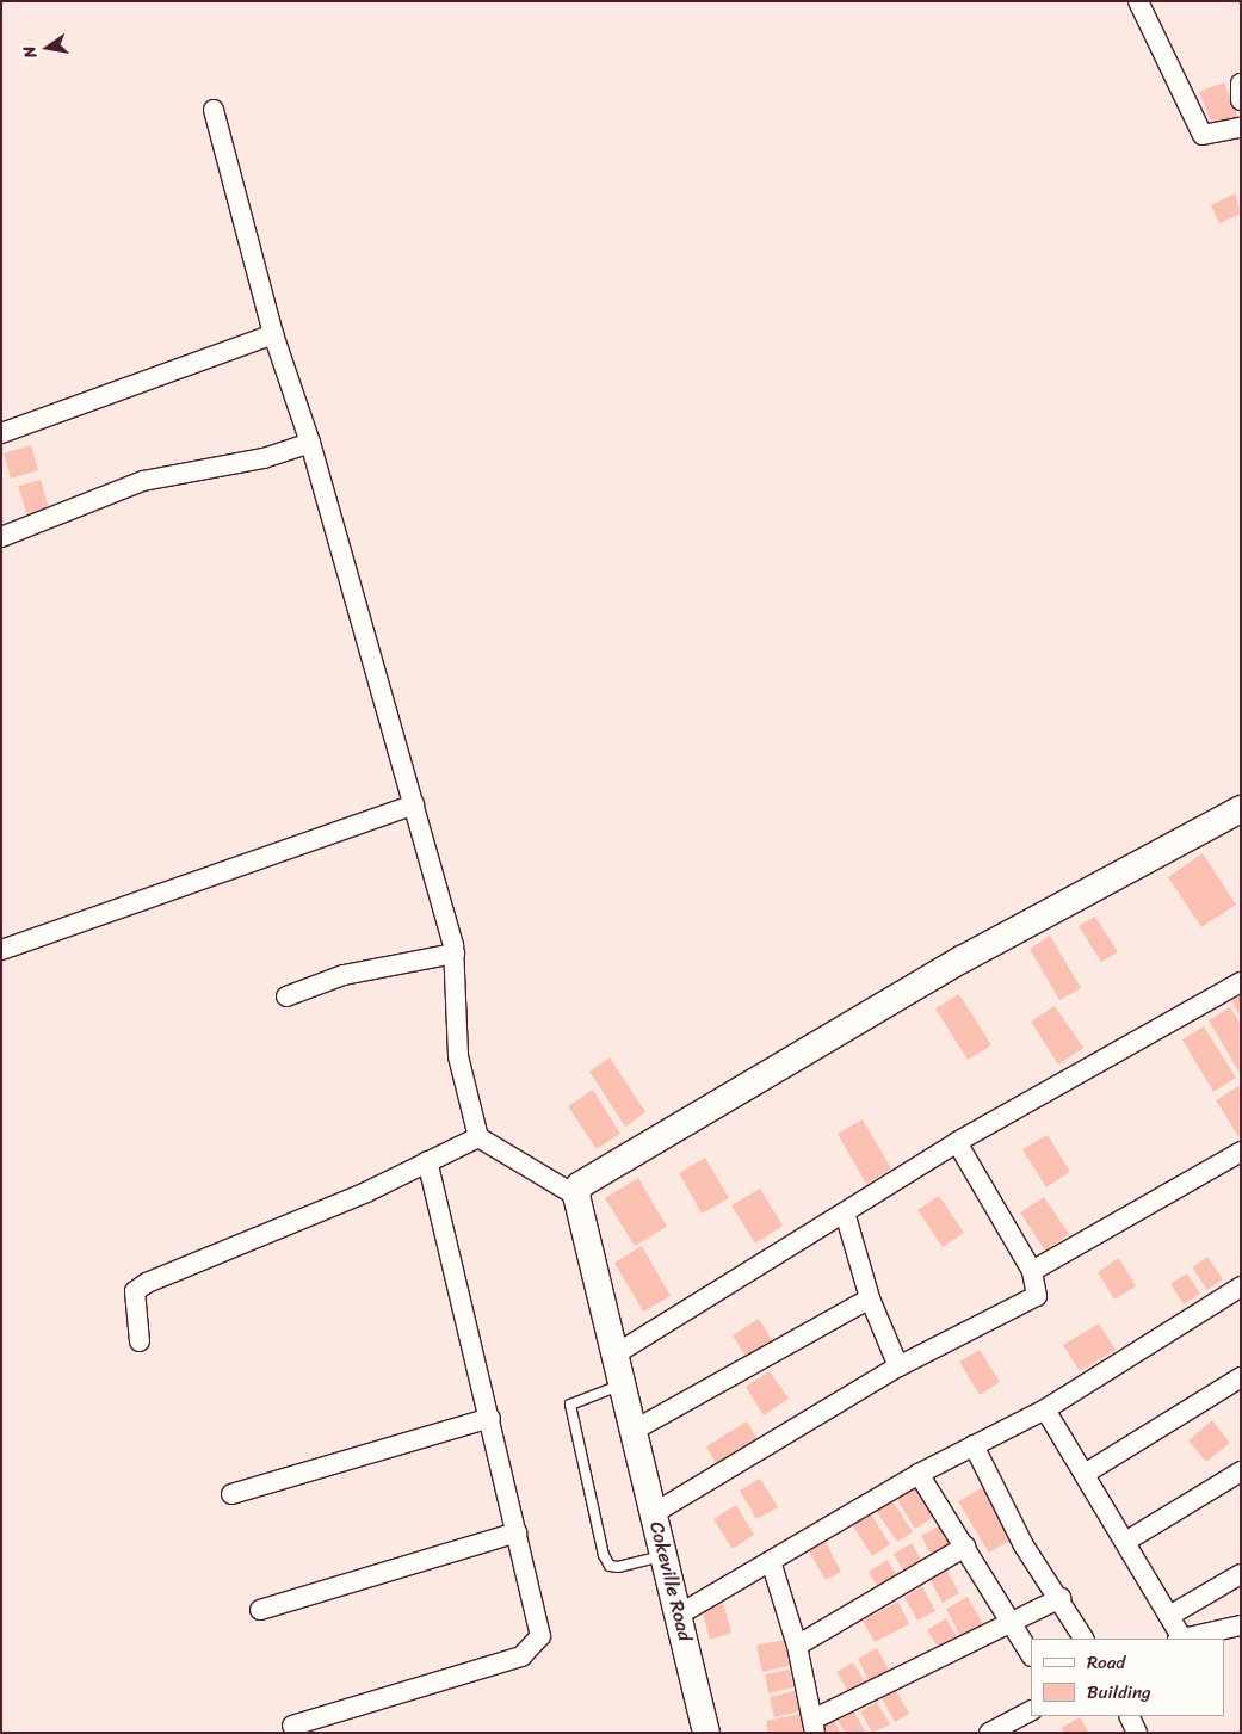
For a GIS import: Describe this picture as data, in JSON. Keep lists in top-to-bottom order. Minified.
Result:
{"streets":{"street":["Cokeville Road"]},"legend":["Road","Building"],"north":"left"}
